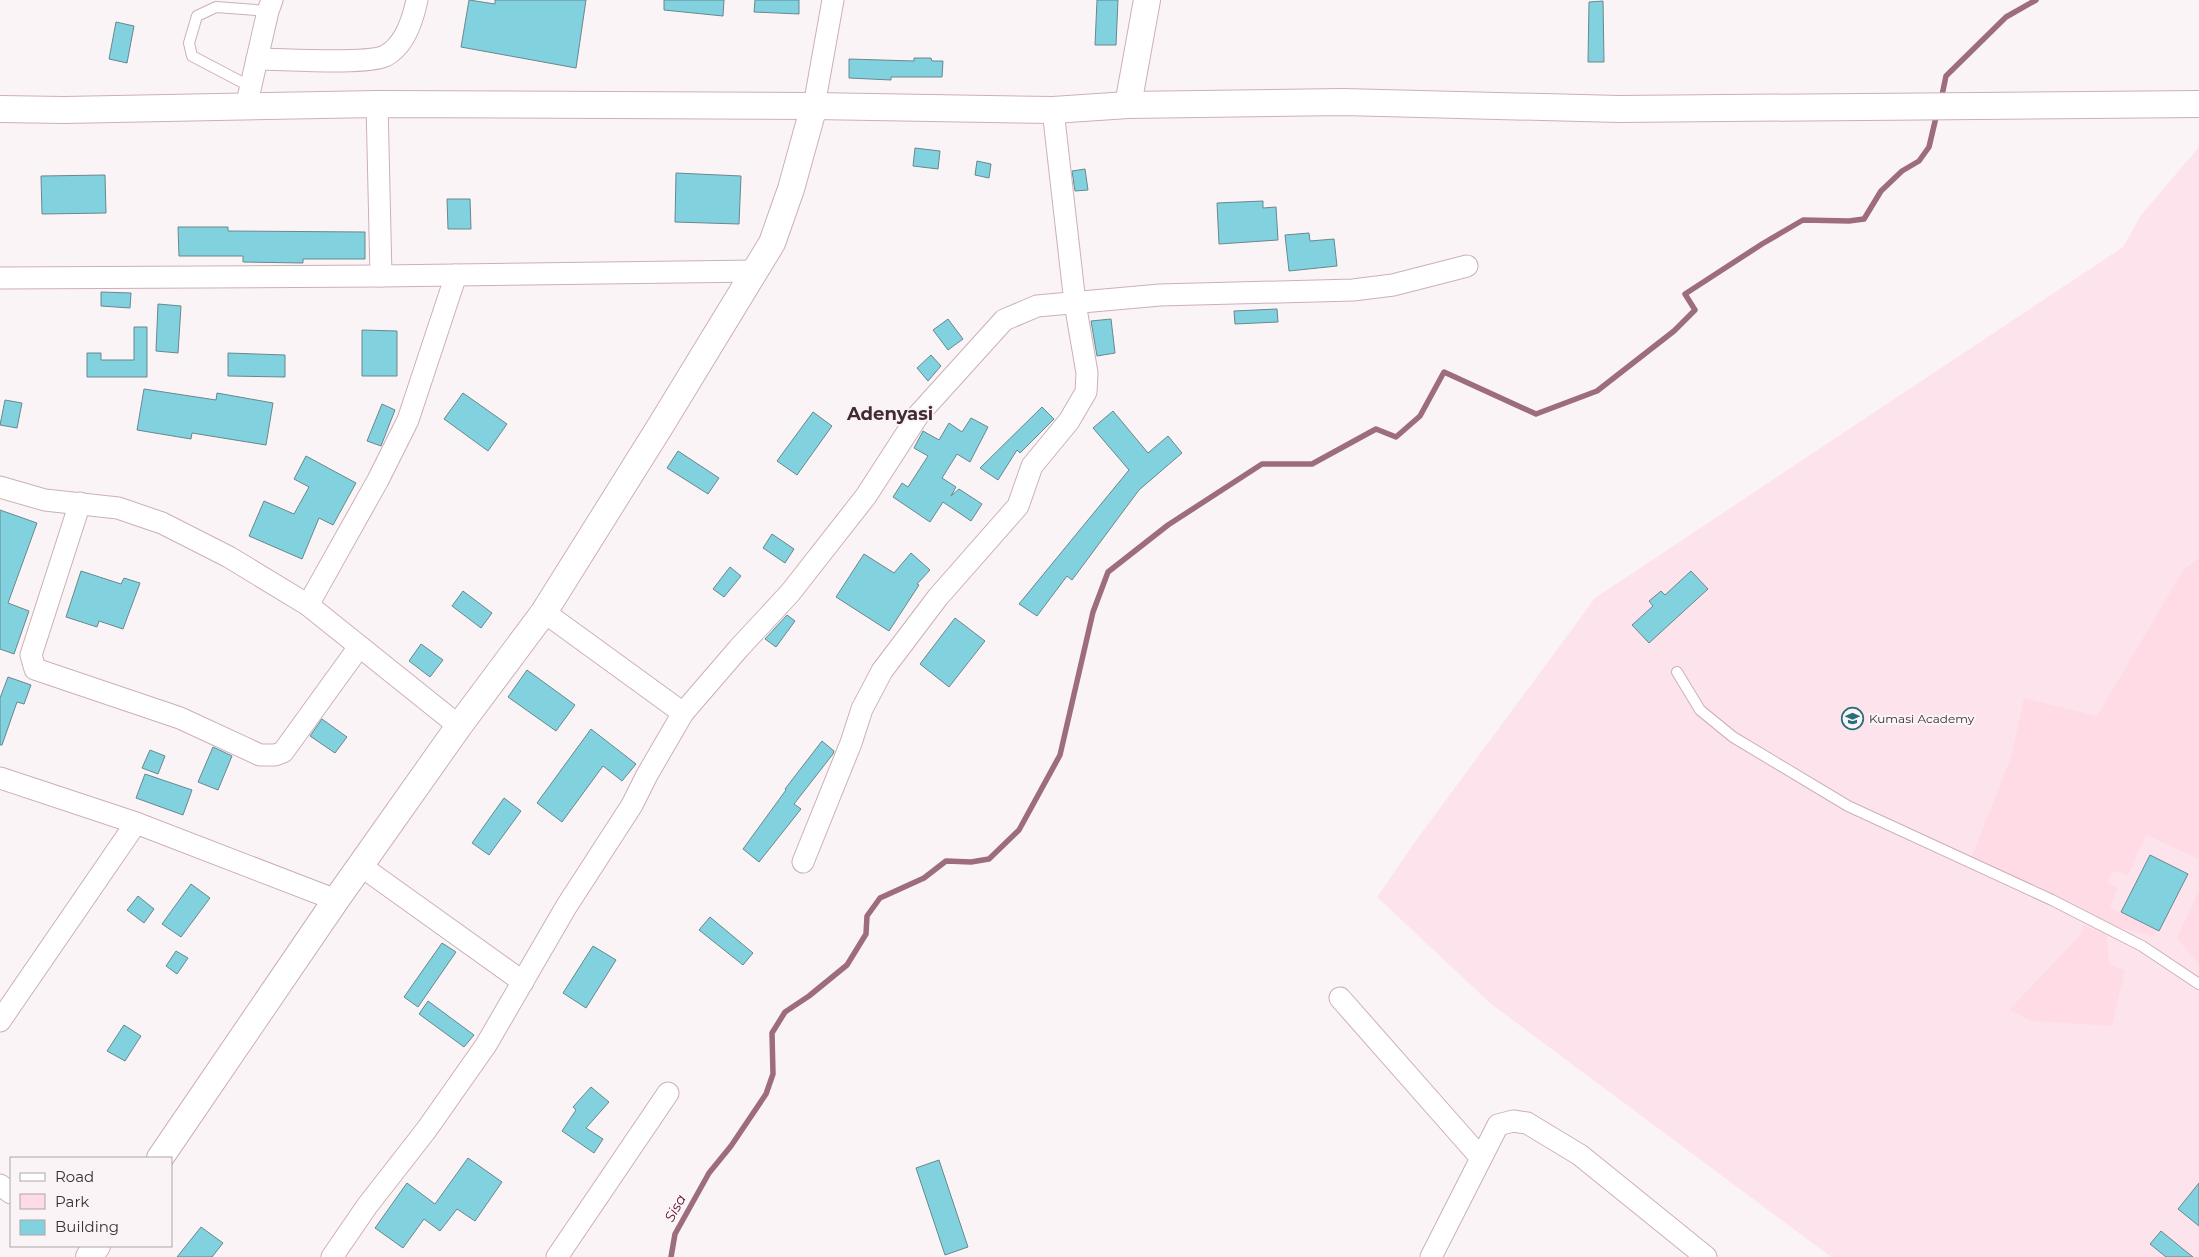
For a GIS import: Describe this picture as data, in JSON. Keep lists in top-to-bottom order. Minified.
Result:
{"districts":["Adenyasi"],"water":["Sisa"],"places":{"school or university":["Kumasi Academy"]},"legend":["Road","Park","Building"]}
